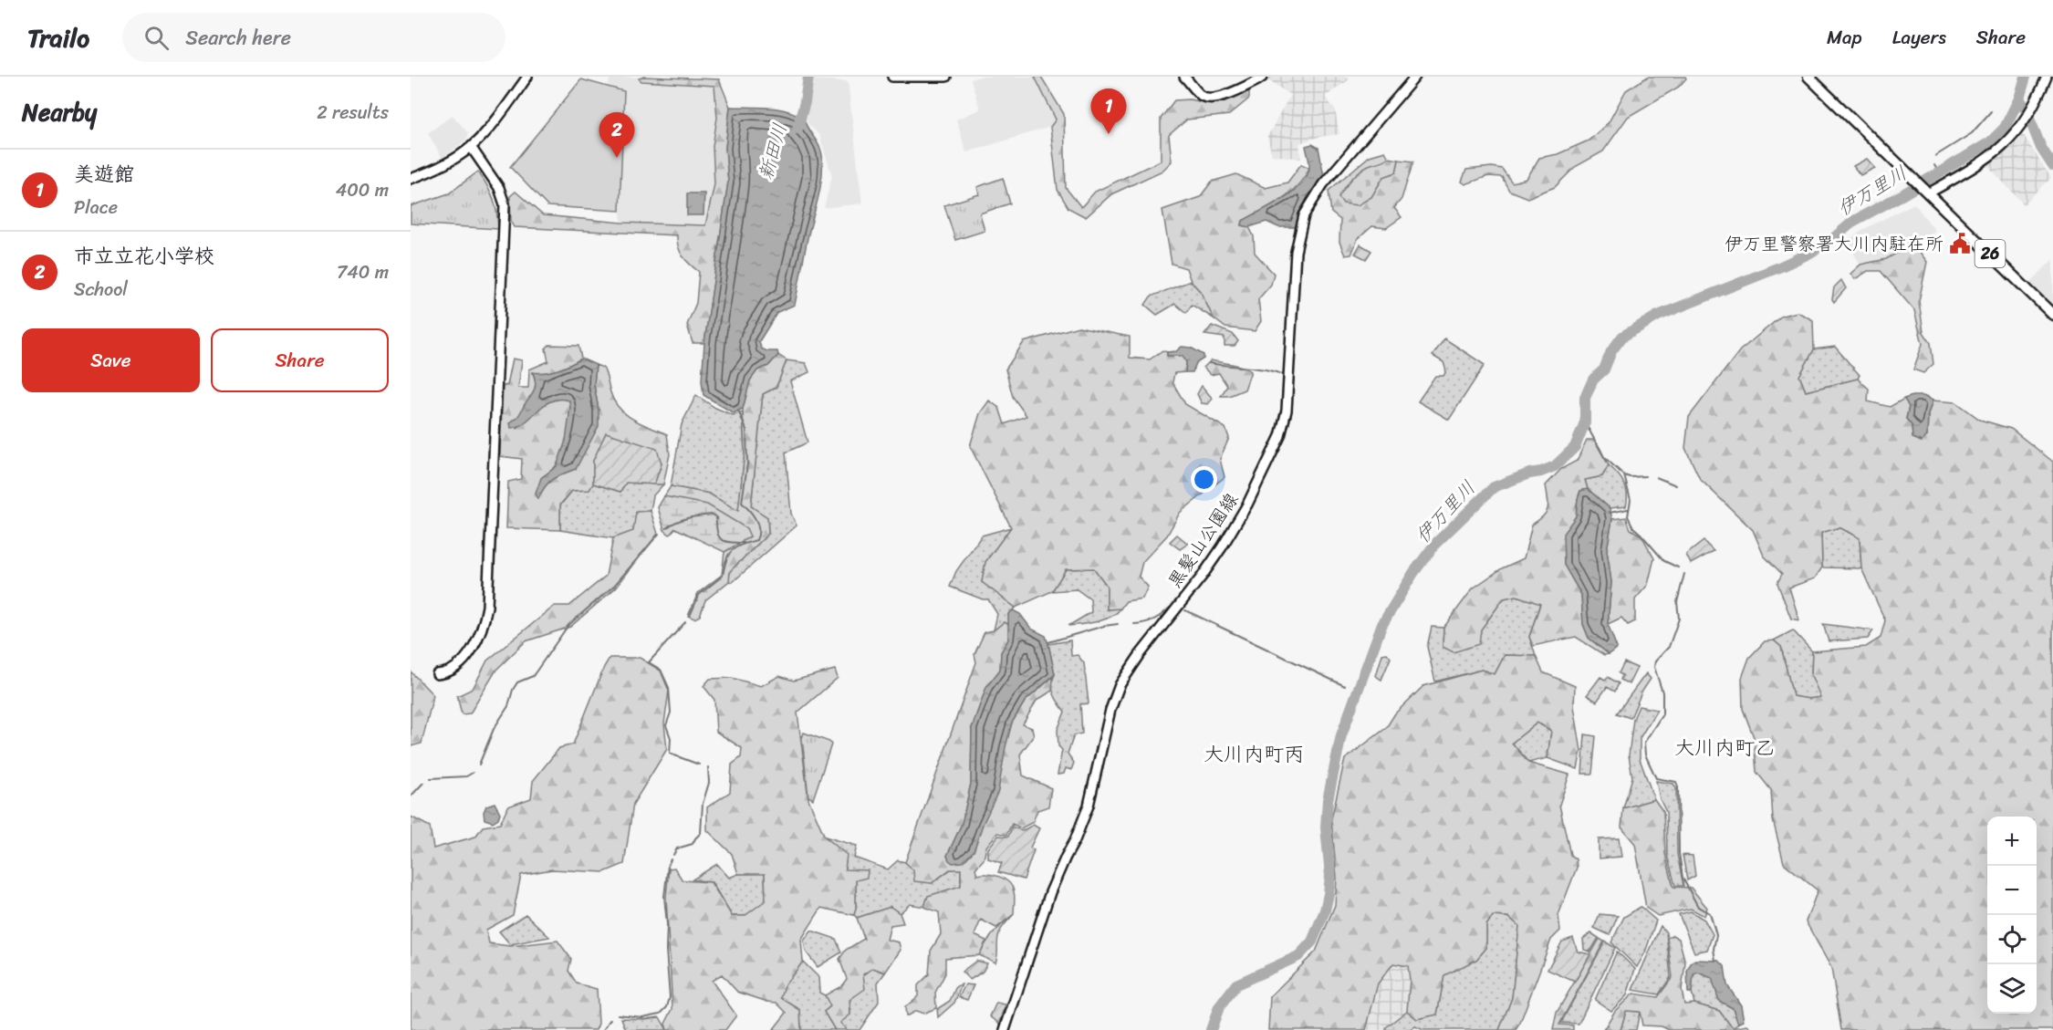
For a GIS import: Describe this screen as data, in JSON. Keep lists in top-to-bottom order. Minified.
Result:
{"streets":{"main road":["26","黒髪山公園線"]},"districts":["大川内町乙","大川内町丙"],"water":["新田川","伊万里川"],"places":{"public building":["伊万里警察署大川内駐在所"]},"page":{"header":"Trailo","search":"Search here","nav":["Map","Layers","Share"],"heading":["Nearby","2 results"],"pins":["1","2"],"list":[{"mark":"1","name":"美遊館","note":"Place","value":"400 m"},{"mark":"2","name":"市立立花小学校","note":"School","value":"740 m"}],"buttons":["Save","Share"],"map_buttons":["+","−"]}}
